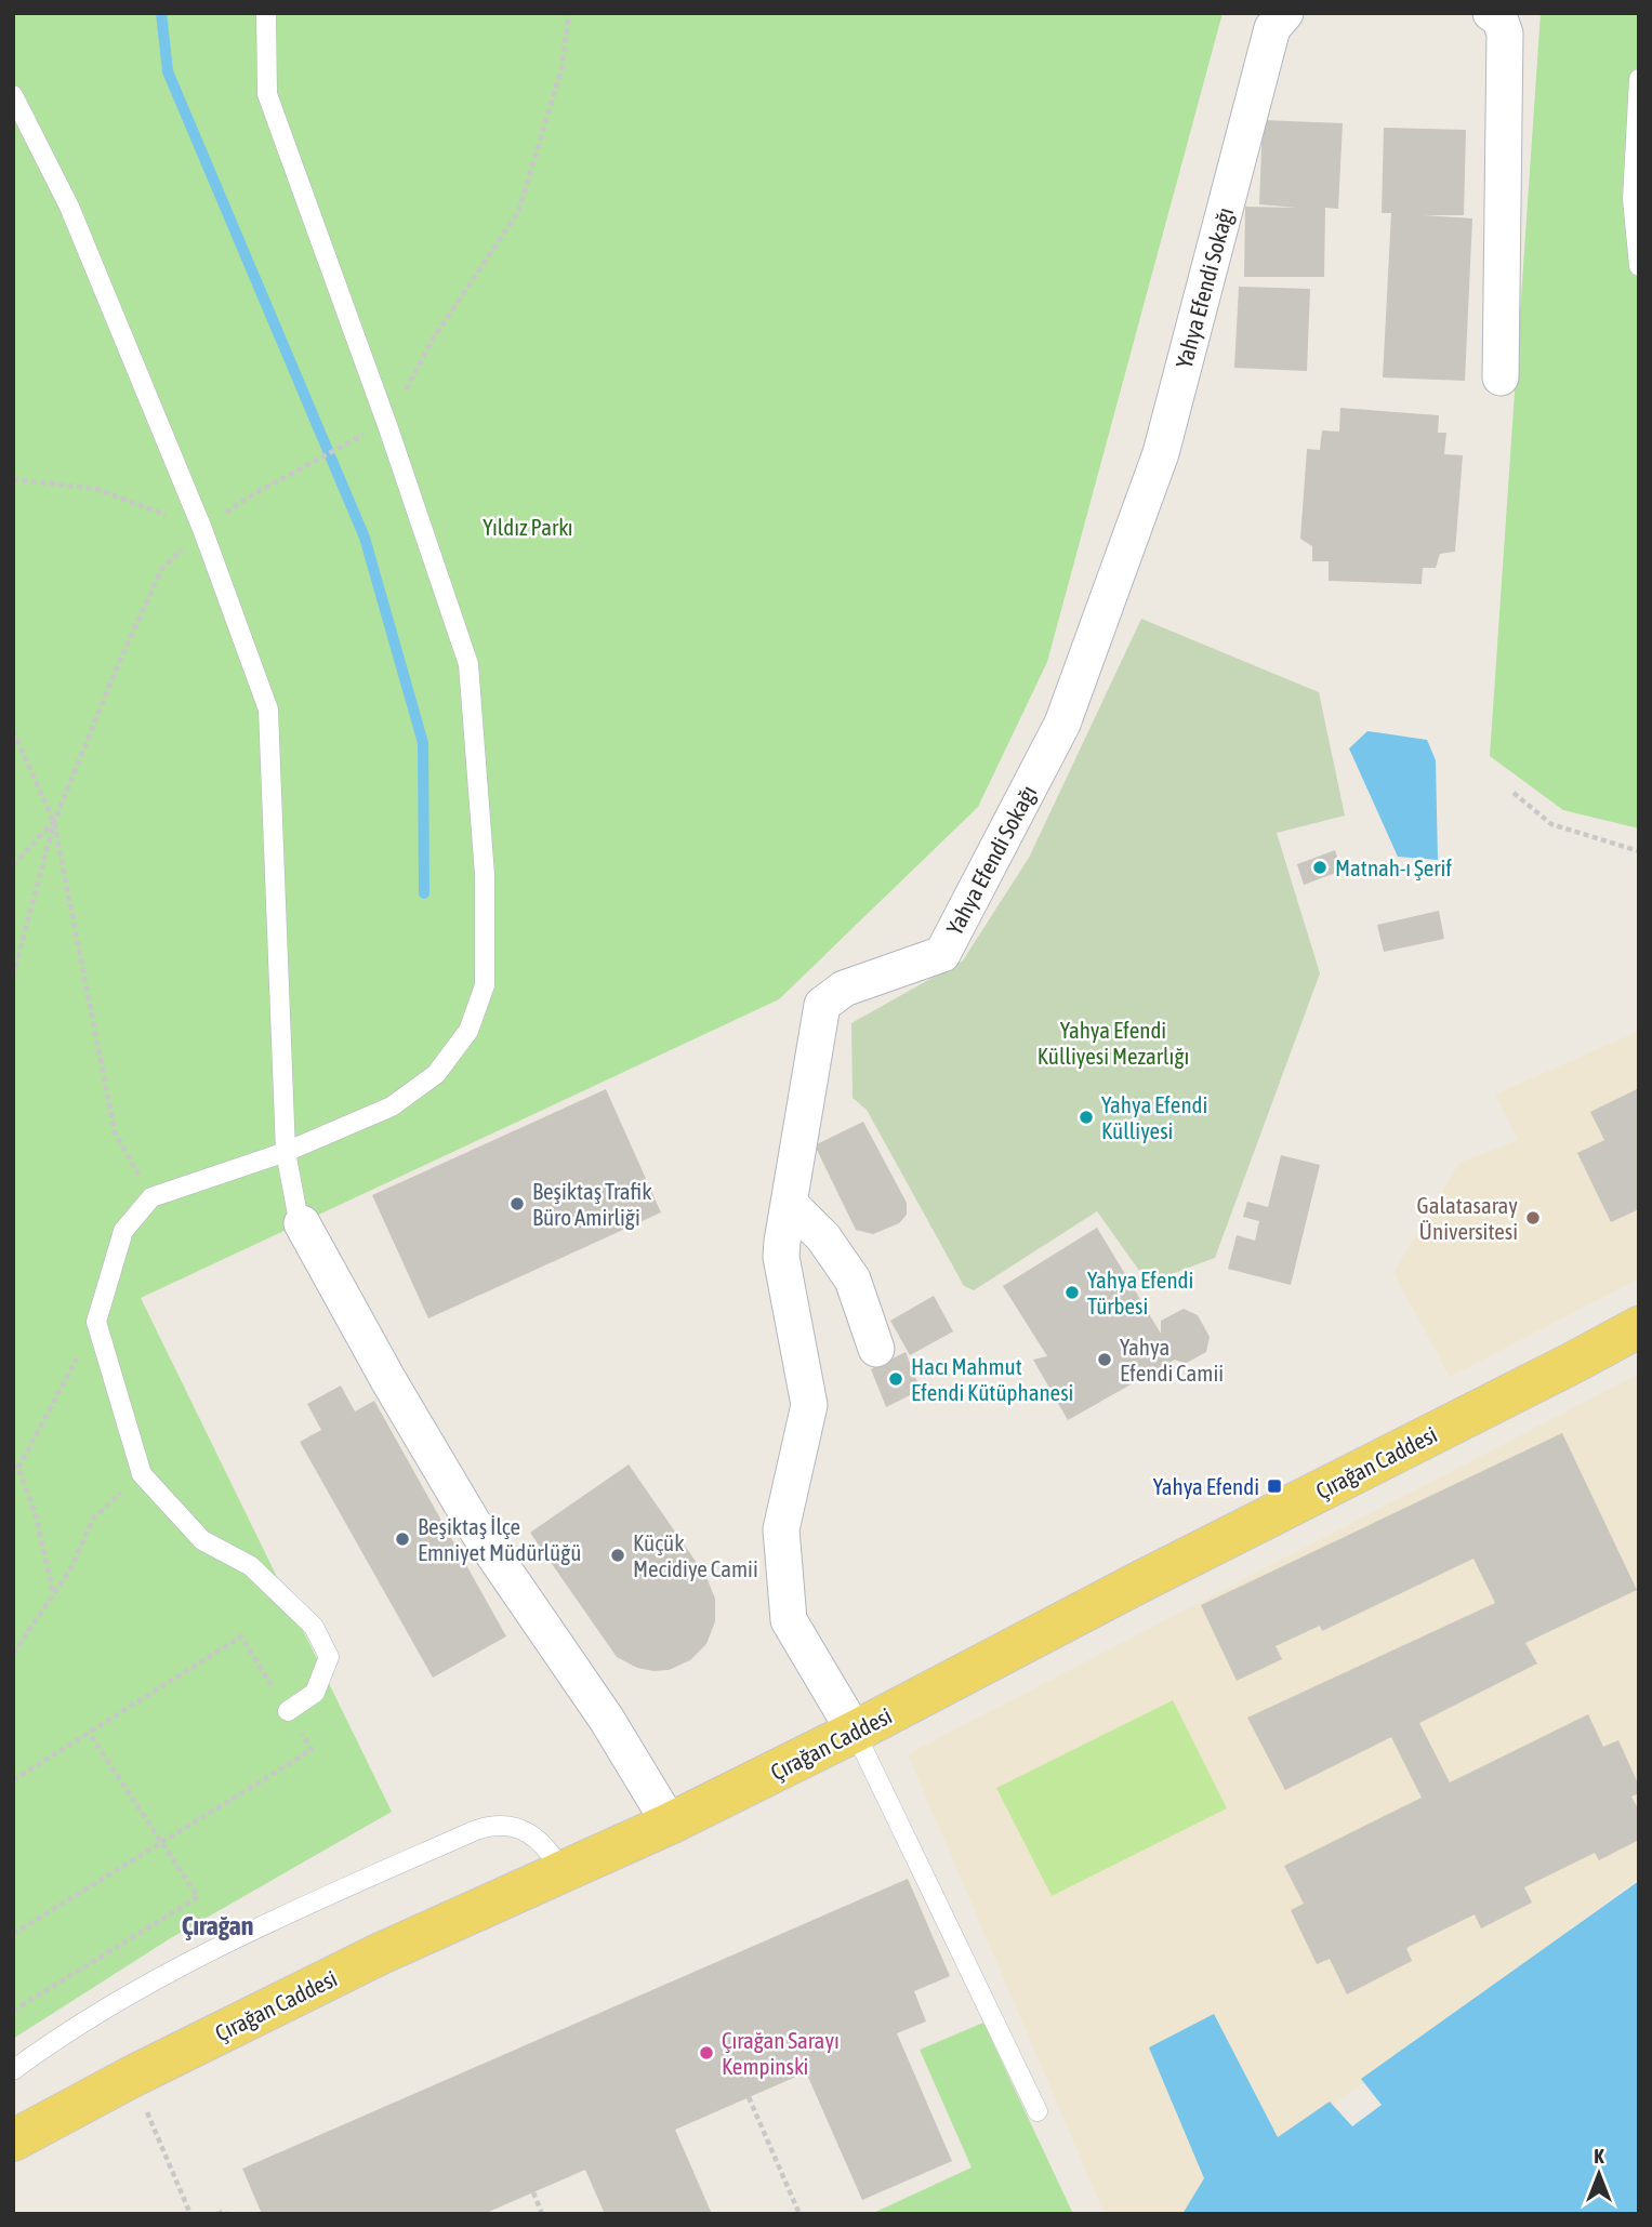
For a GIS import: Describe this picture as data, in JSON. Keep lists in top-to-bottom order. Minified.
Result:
{"streets":{"main road":["Çırağan Caddesi"],"street":["Yahya Efendi Sokağı"]},"crossings":[["Yahya Efendi Sokağı","Çırağan Caddesi"]],"districts":["Çırağan"],"parks":["Yıldız Parkı","Yahya Efendi Külliyesi Mezarlığı"],"places":{"other":["Matnah-ı Şerif","Yahya Efendi Külliyesi","Beşiktaş Trafik Büro Amirliği","Galatasaray Üniversitesi","Yahya Efendi Türbesi","Yahya Efendi Camii","Hacı Mahmut Efendi Kütüphanesi","Beşiktaş İlçe Emniyet Müdürlüğü","Küçük Mecidiye Camii","Çırağan Sarayı Kempinski"],"transit":["Yahya Efendi"]},"north":"top"}
